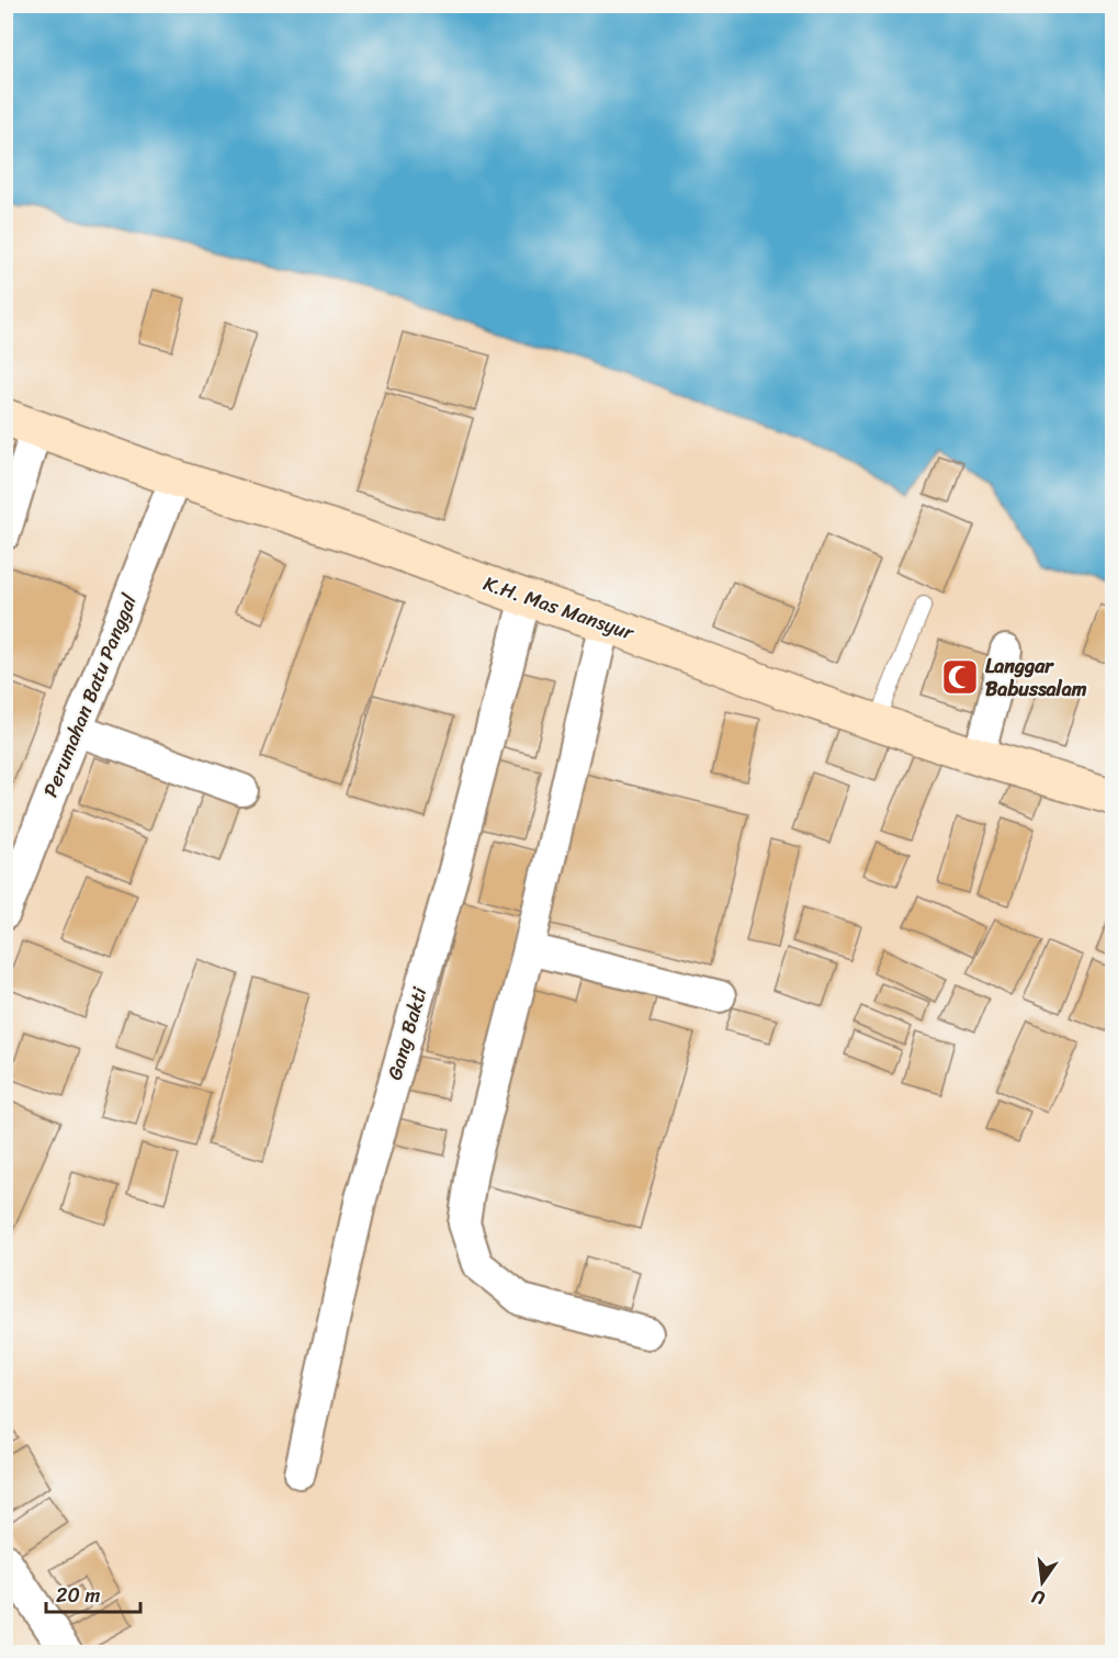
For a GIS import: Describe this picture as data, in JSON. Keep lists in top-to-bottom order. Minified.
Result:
{"streets":{"main road":["K.H. Mas Mansyur"],"street":["Perumahan Batu Panggal","Gang Bakti"]},"crossings":[["K.H. Mas Mansyur","Perumahan Batu Panggal"],["K.H. Mas Mansyur","Gang Bakti"]],"places":{"mosque":["Langgar Babussalam"]},"scale_bar":"20 m","north":"bottom"}
